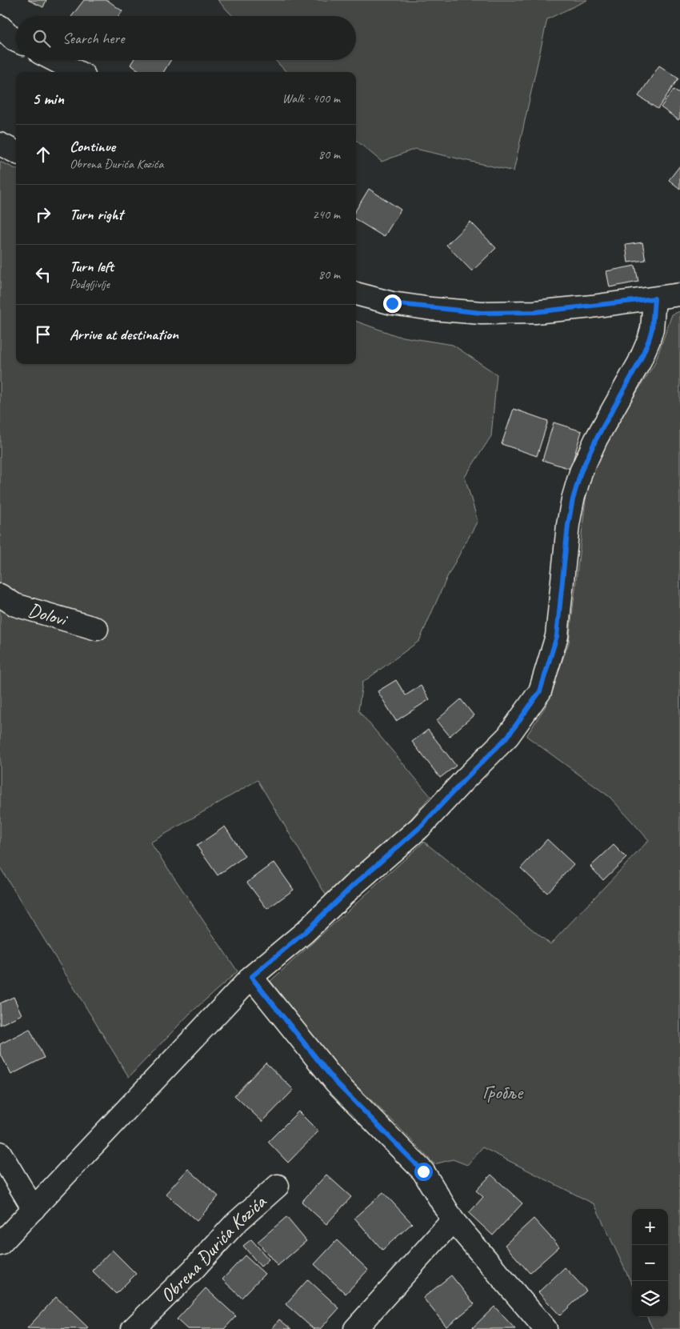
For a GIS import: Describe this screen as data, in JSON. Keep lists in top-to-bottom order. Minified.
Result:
{"streets":{"street":["Dolovi","Obrena Đurića Kozića"]},"parks":["Гробље"],"page":{"search":"Search here","heading":["5 min","Walk · 400 m"],"list":[["Continue","Obrena Đurića Kozića","80 m"],["Turn right","240 m"],["Turn left","Podgljivlje","80 m"],"Arrive at destination"],"map_buttons":["+","−"]}}
